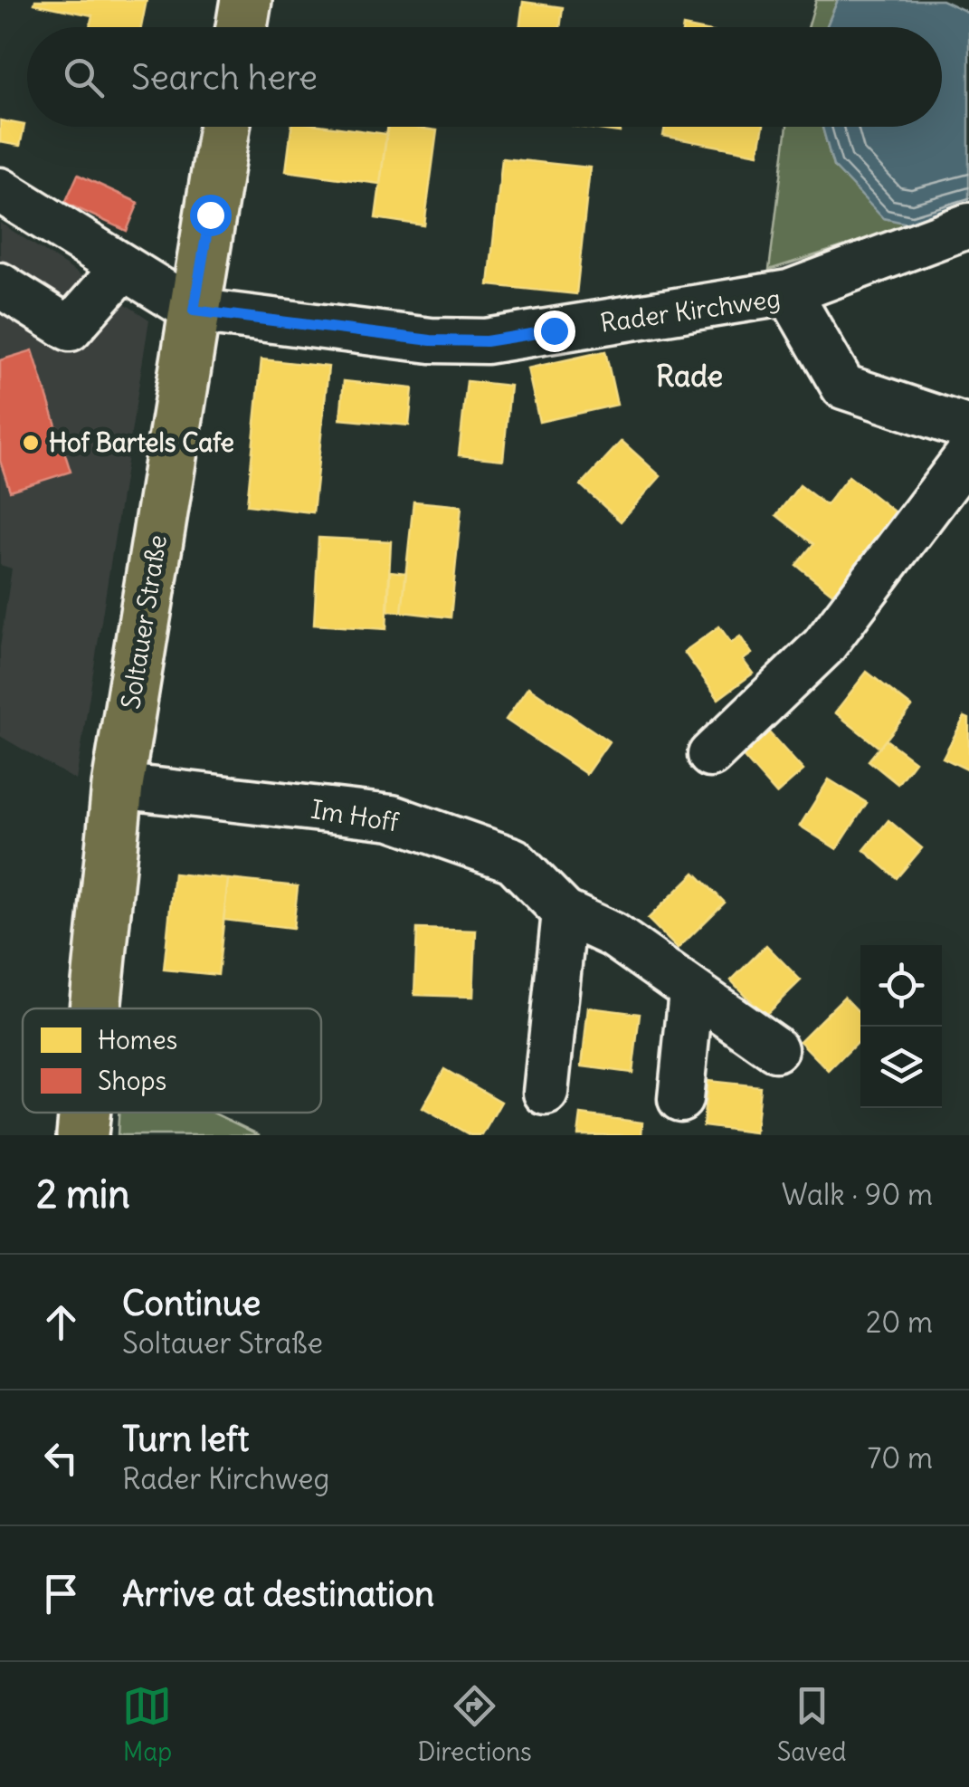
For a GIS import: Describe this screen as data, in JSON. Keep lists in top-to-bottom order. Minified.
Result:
{"streets":{"main road":["Soltauer Straße"],"street":["Rader Kirchweg","Im Hoff"]},"crossings":[["Rader Kirchweg","Soltauer Straße"],["Soltauer Straße","Im Hoff"]],"districts":["Rade"],"places":["Hof Bartels Cafe"],"legend":["Homes","Shops"],"page":{"search":"Search here","heading":["2 min","Walk · 90 m"],"list":[["Continue","Soltauer Straße","20 m"],["Turn left","Rader Kirchweg","70 m"],"Arrive at destination"],"nav":["Map","Directions","Saved"]}}
